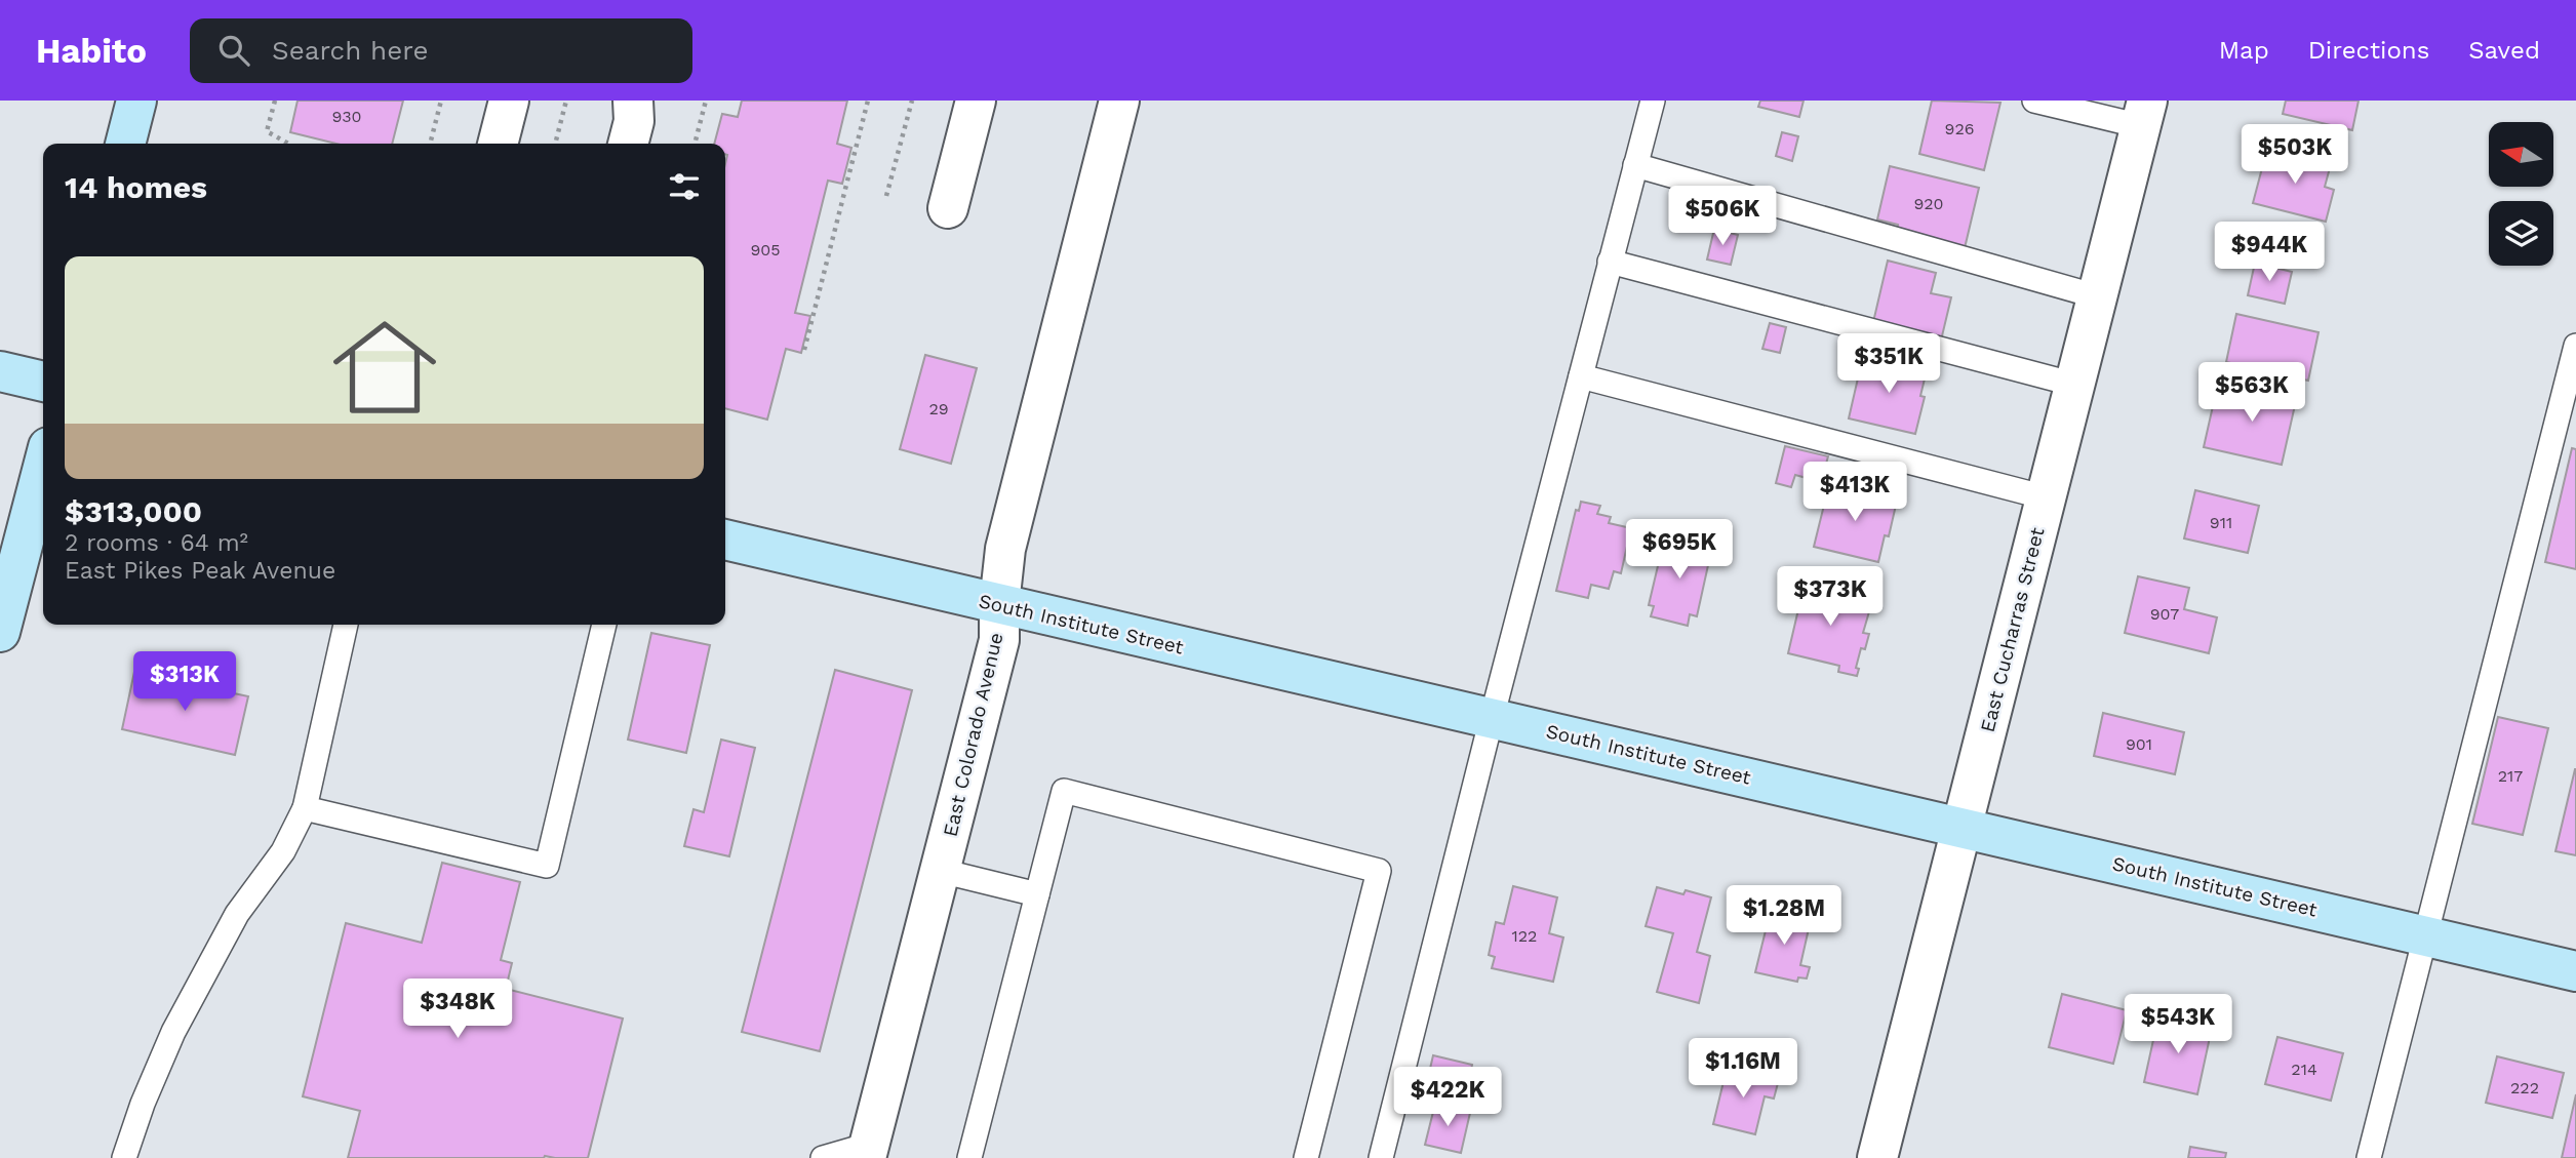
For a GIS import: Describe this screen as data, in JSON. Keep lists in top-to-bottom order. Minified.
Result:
{"streets":{"street":["South Institute Street","East Cucharras Street","East Colorado Avenue"]},"crossings":[["South Institute Street","East Cucharras Street"],["South Institute Street","East Colorado Avenue"]],"house_numbers":["930","926","920","905","29","911","907","901","217","122","214","222"],"north":"left","page":{"header":"Habito","search":"Search here","nav":["Map","Directions","Saved"],"price":["$503K","$506K","$944K","$351K","$563K","$413K","$695K","$373K","$313K","$1.28M","$348K","$543K","$1.16M","$422K"],"heading":"14 homes","list":[{"name":"$313,000","note":"2 rooms · 64 m² · East Pikes Peak Avenue"}]}}
